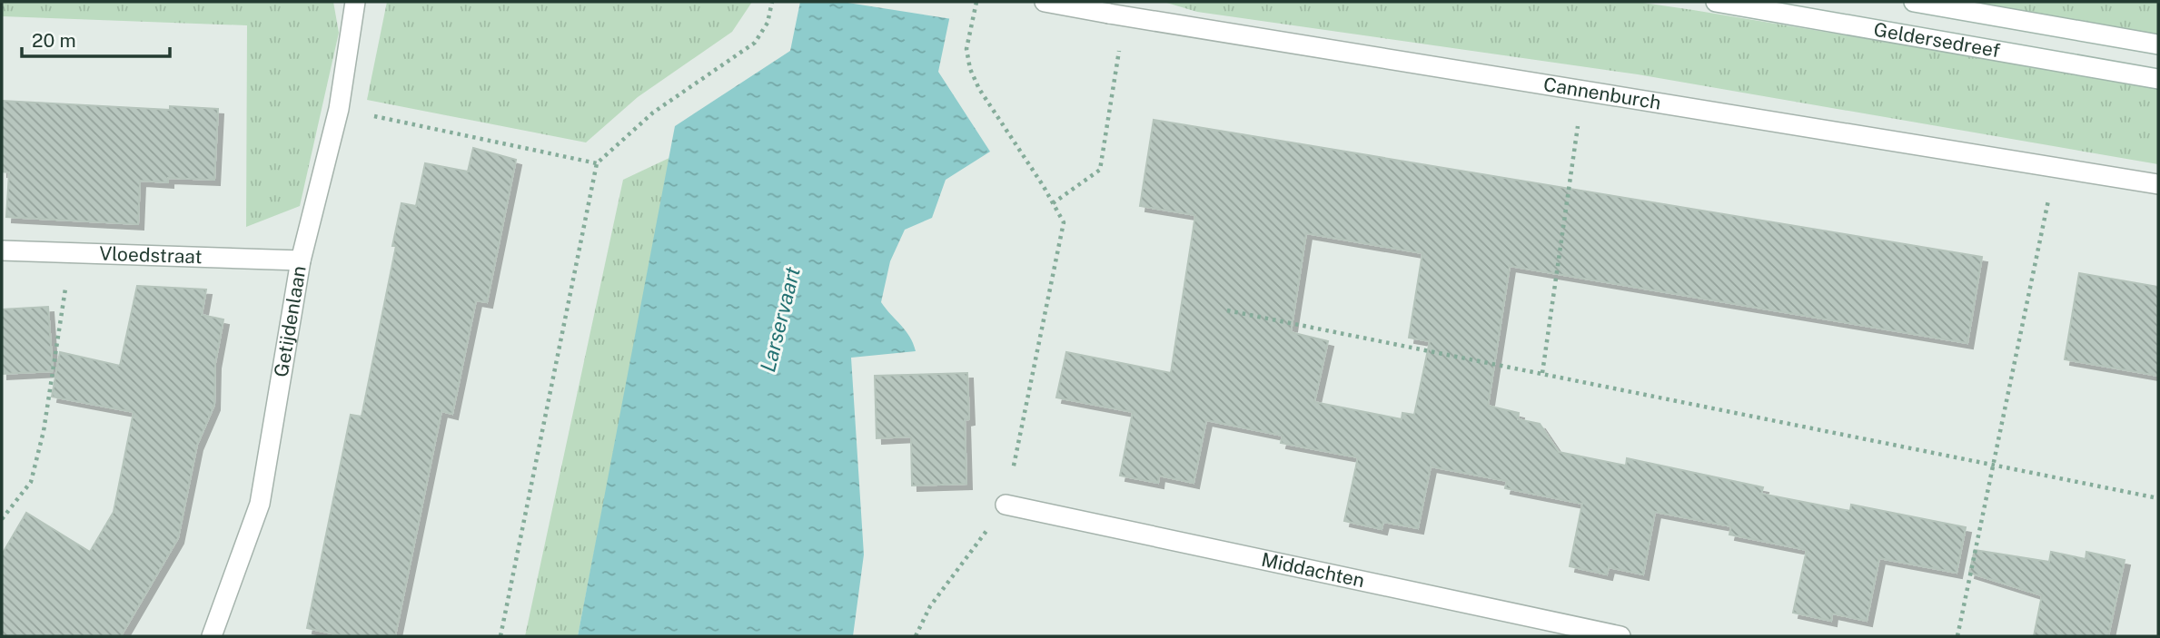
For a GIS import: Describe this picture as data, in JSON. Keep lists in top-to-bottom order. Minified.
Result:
{"streets":{"street":["Geldersedreef","Cannenburch","Vloedstraat","Getijdenlaan","Middachten"]},"crossings":[["Vloedstraat","Getijdenlaan"]],"water":["Larservaart"],"scale_bar":"20 m"}
